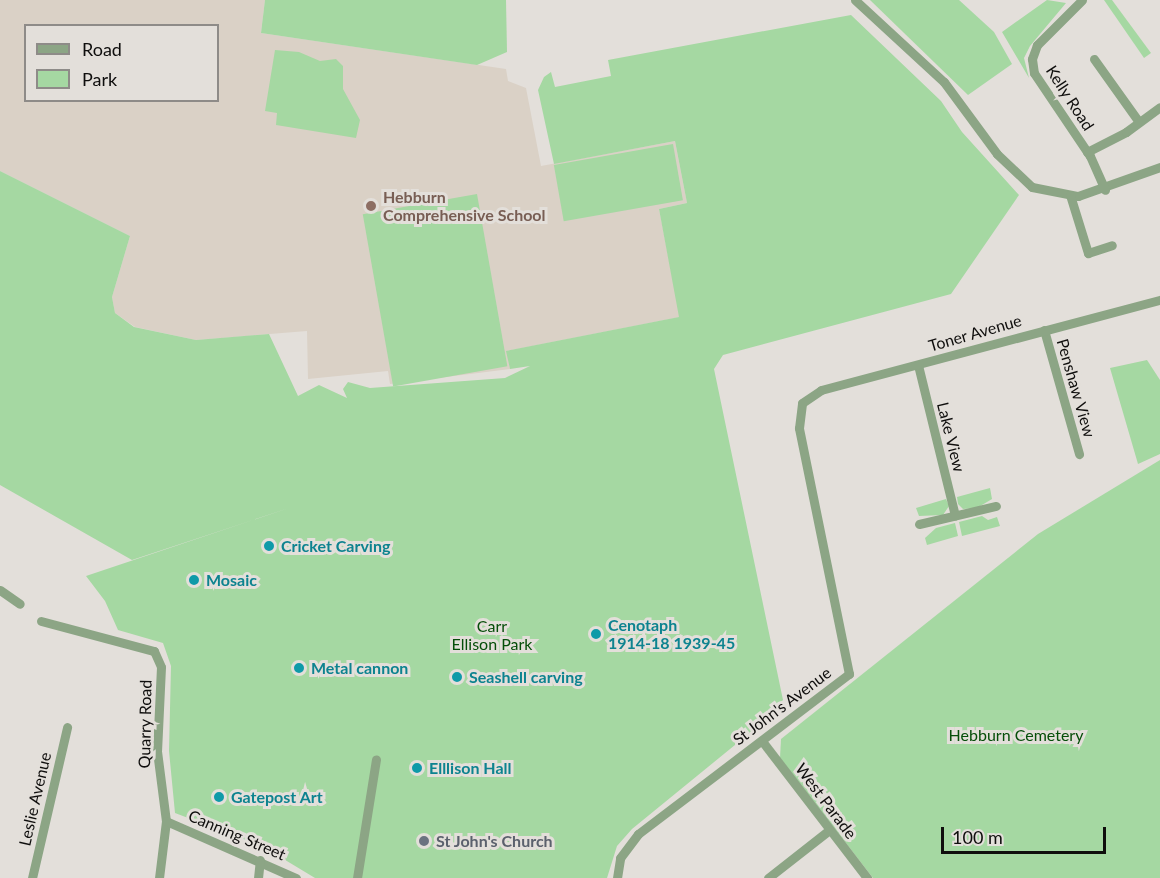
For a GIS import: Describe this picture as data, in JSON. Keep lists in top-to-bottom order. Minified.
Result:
{"streets":{"street":["Kelly Road","Toner Avenue","Penshaw View","Lake View","St John's Avenue","Quarry Road","Leslie Avenue","West Parade","Canning Street"]},"crossings":[["Toner Avenue","Penshaw View"],["Toner Avenue","Lake View"],["Toner Avenue","St John's Avenue"],["St John's Avenue","West Parade"],["Quarry Road","Canning Street"]],"parks":["Carr Ellison Park","Hebburn Cemetery"],"places":["Hebburn Comprehensive School","Cricket Carving","Mosaic","Cenotaph 1914-18 1939-45","Metal cannon","Seashell carving","Elllison Hall","Gatepost Art","St John's Church"],"legend":["Road","Park"],"scale_bar":"100 m"}
